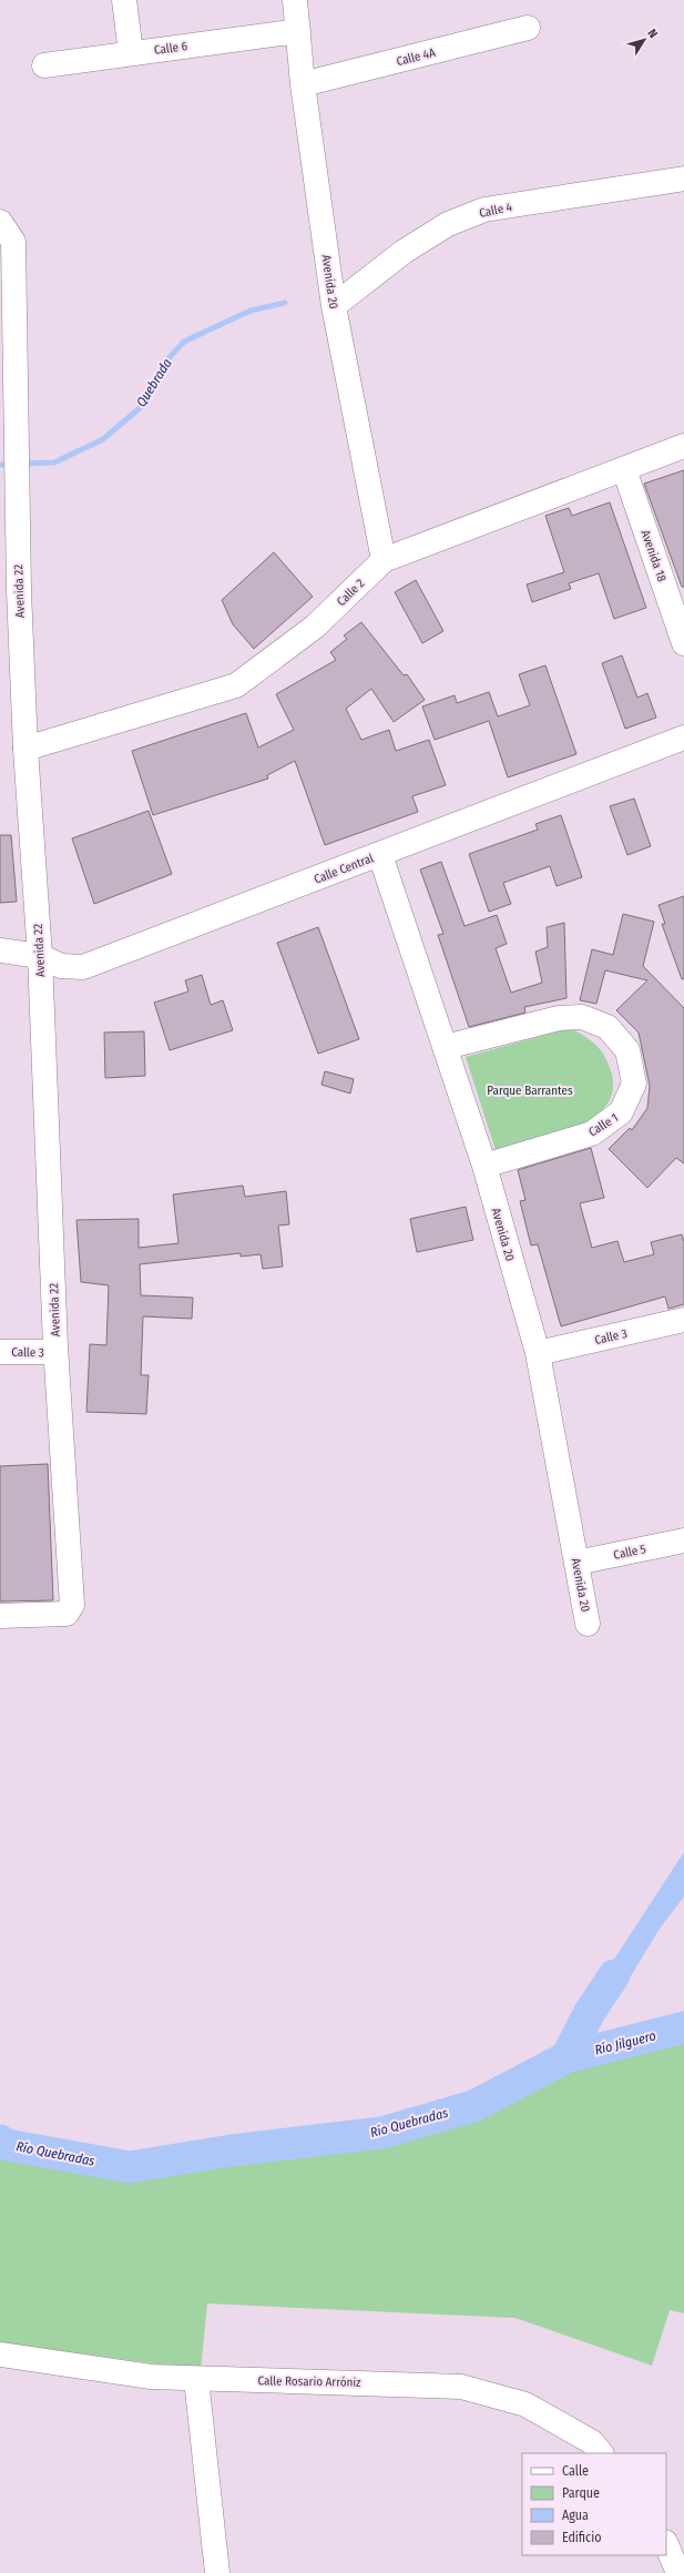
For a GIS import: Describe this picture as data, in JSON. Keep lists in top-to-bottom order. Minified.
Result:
{"streets":{"street":["Calle 6","Calle 4A","Calle 4","Avenida 20","Avenida 18","Avenida 22","Calle 2","Calle Central","Calle 1","Calle 3","Calle 5","Calle Rosario Arróniz"]},"crossings":[["Calle 6","Avenida 20"],["Calle 4A","Avenida 20"],["Calle 4","Avenida 20"],["Avenida 20","Calle 2"],["Avenida 20","Calle Central"],["Avenida 20","Calle 1"],["Avenida 20","Calle 3"],["Avenida 20","Calle 5"],["Avenida 18","Calle 2"],["Avenida 22","Calle 2"],["Avenida 22","Calle Central"],["Avenida 22","Calle 3"]],"water":["Quebrada","Río Jilguero","Río Quebradas"],"parks":["Parque Barrantes"],"legend":["Calle","Parque","Agua","Edificio"],"north":"top right"}
